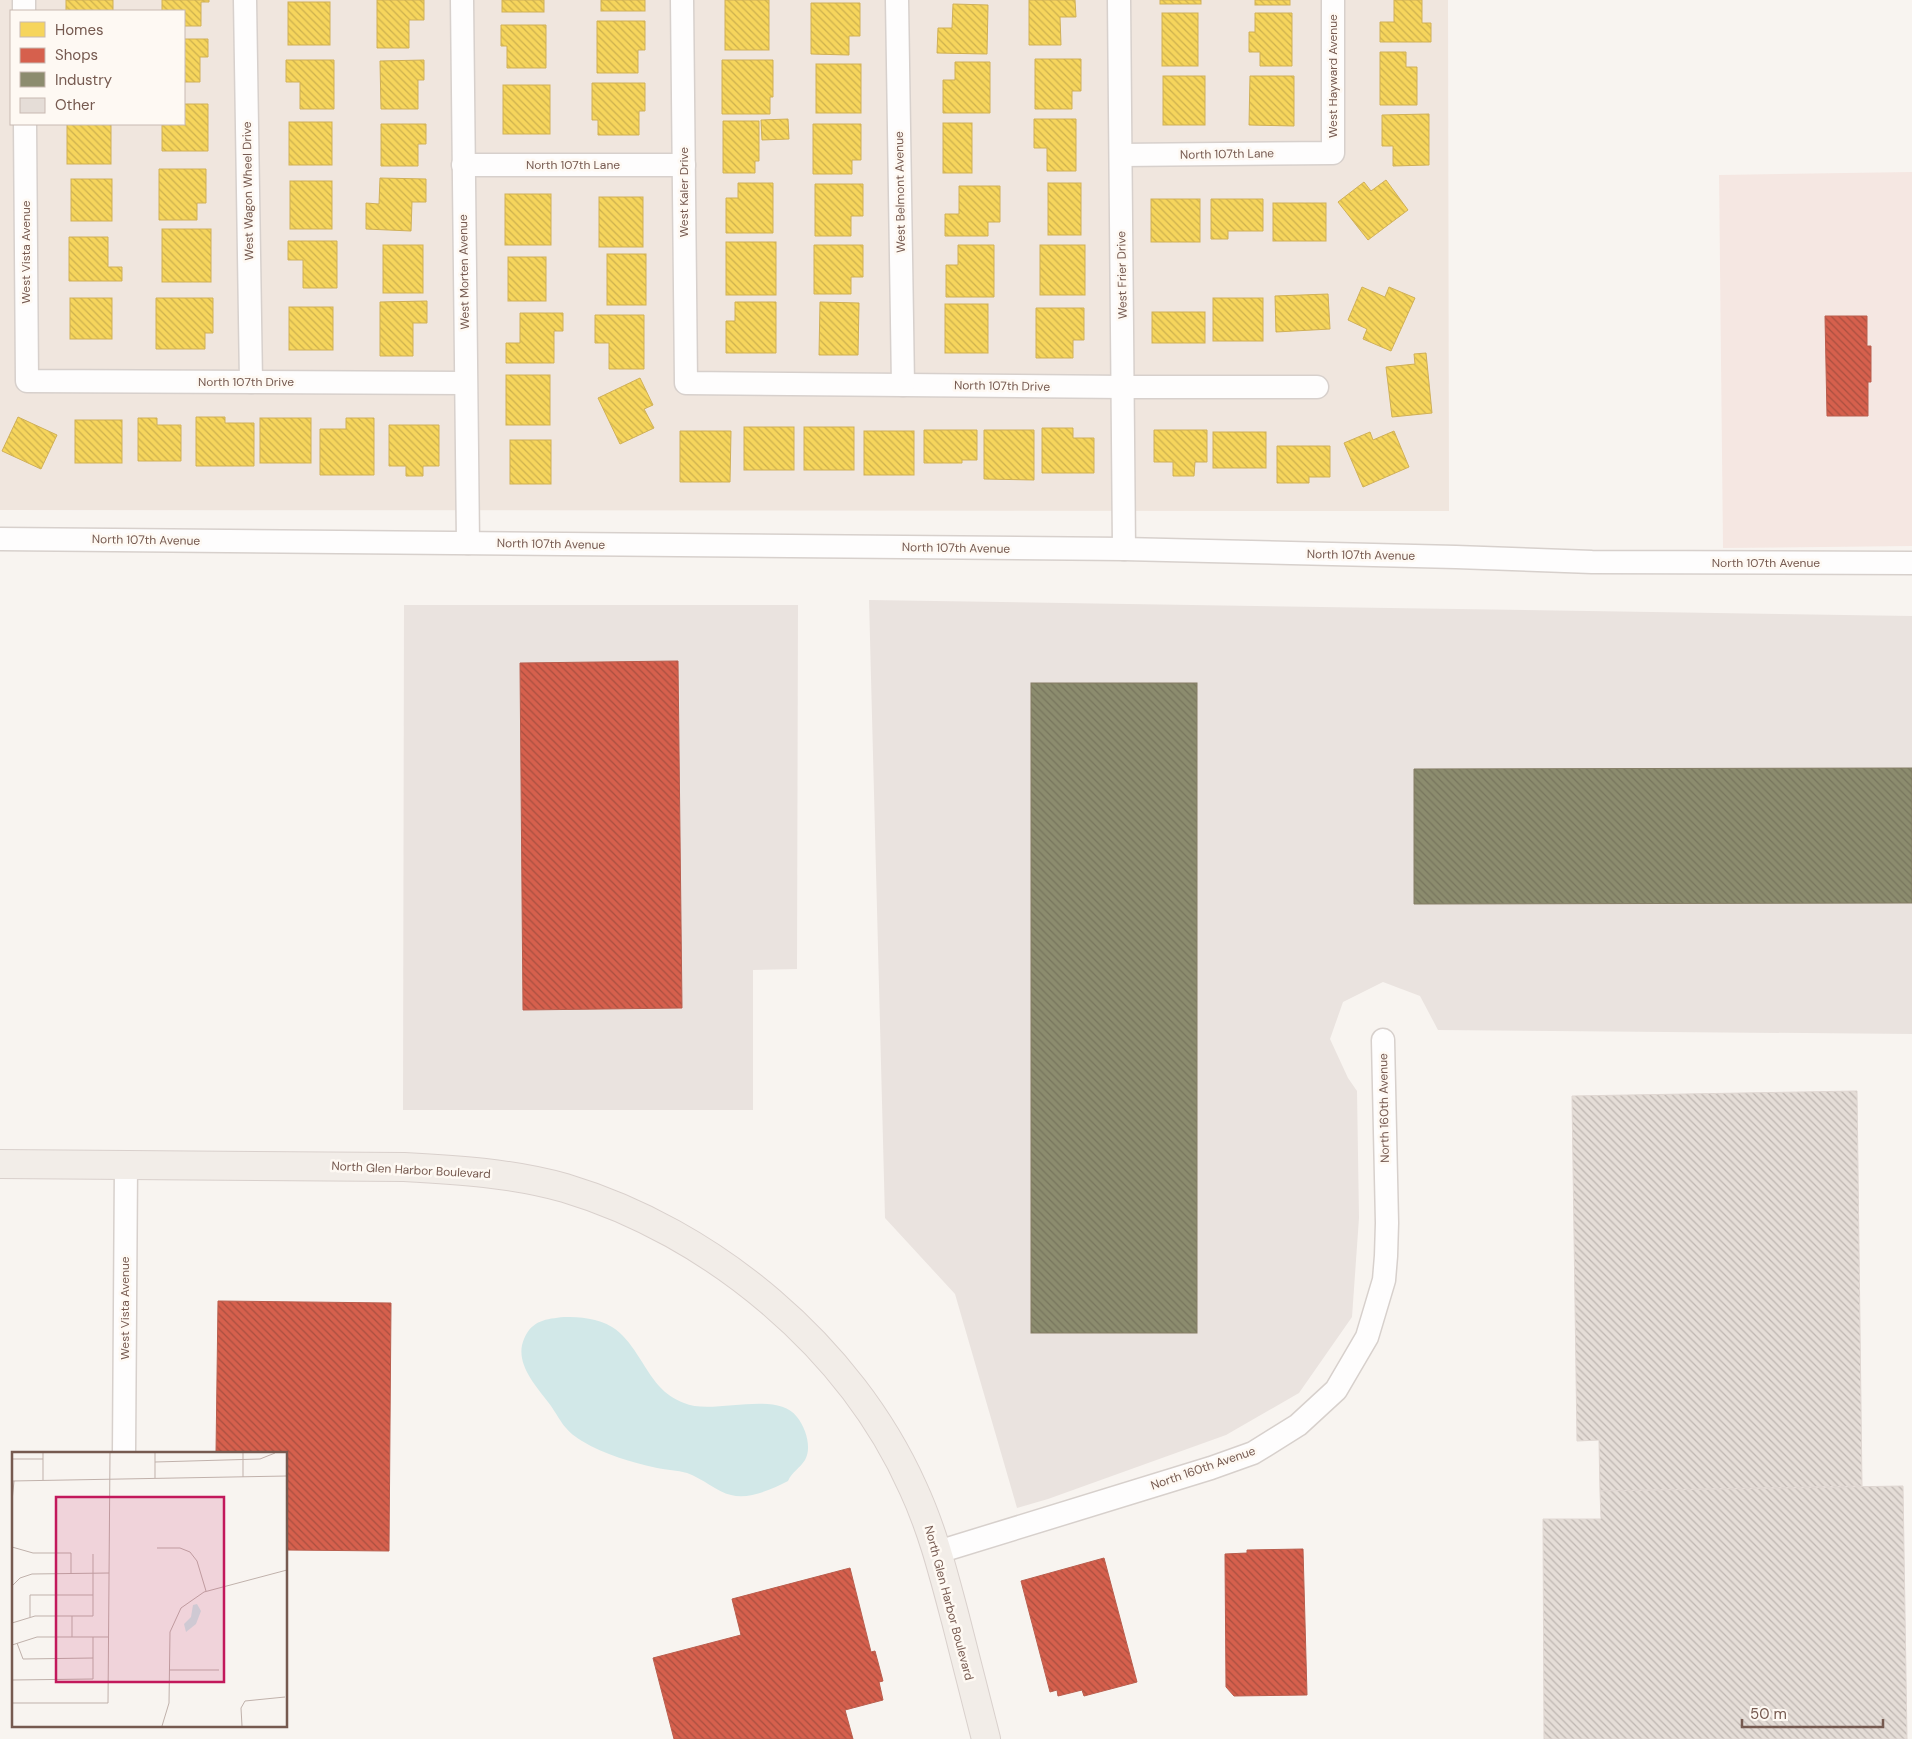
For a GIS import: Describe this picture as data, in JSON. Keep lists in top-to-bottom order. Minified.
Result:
{"streets":{"main road":["North Glen Harbor Boulevard"],"street":["West Hayward Avenue","North 107th Lane","West Wagon Wheel Drive","West Kaler Drive","West Belmont Avenue","West Vista Avenue","West Morten Avenue","West Frier Drive","North 107th Drive","North 107th Avenue","North 160th Avenue"]},"crossings":[["West Hayward Avenue","North 107th Lane"],["North 107th Lane","West Kaler Drive"],["North 107th Lane","West Morten Avenue"],["North 107th Lane","West Frier Drive"],["West Wagon Wheel Drive","North 107th Drive"],["West Kaler Drive","North 107th Drive"],["West Belmont Avenue","North 107th Drive"],["West Vista Avenue","North 107th Drive"],["West Vista Avenue","North Glen Harbor Boulevard"],["West Morten Avenue","North 107th Drive"],["West Morten Avenue","North 107th Avenue"],["West Frier Drive","North 107th Drive"],["West Frier Drive","North 107th Avenue"],["North 160th Avenue","North Glen Harbor Boulevard"]],"legend":["Homes","Shops","Industry","Other"],"scale_bar":"50 m"}
